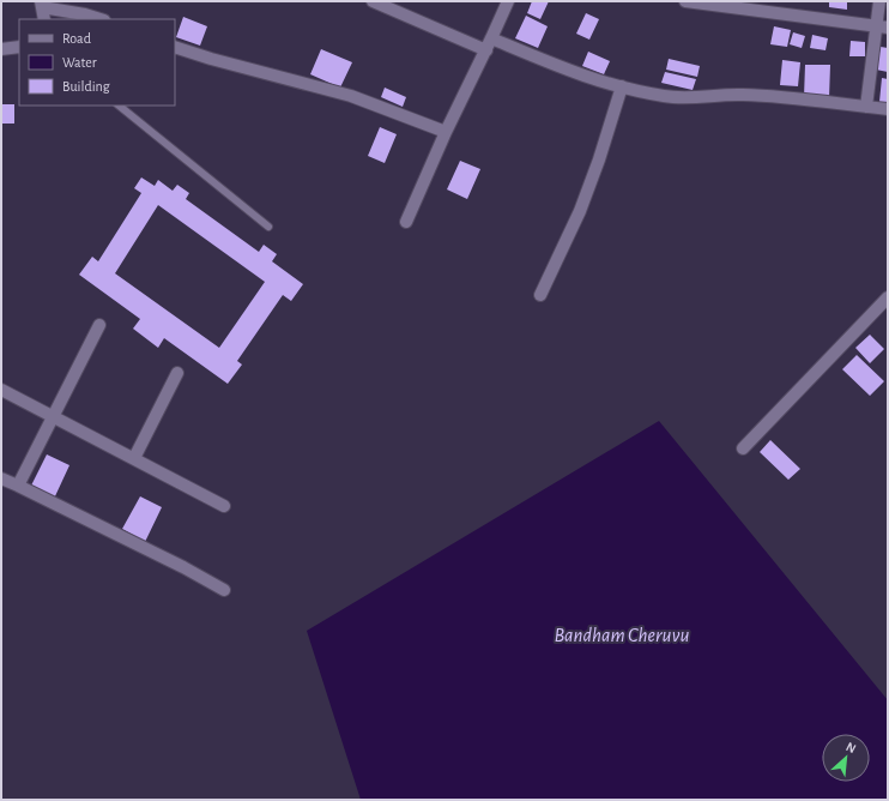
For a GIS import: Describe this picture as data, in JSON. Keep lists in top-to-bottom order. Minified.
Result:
{"water":["Bandham Cheruvu"],"legend":["Road","Water","Building"],"north":"top right"}
